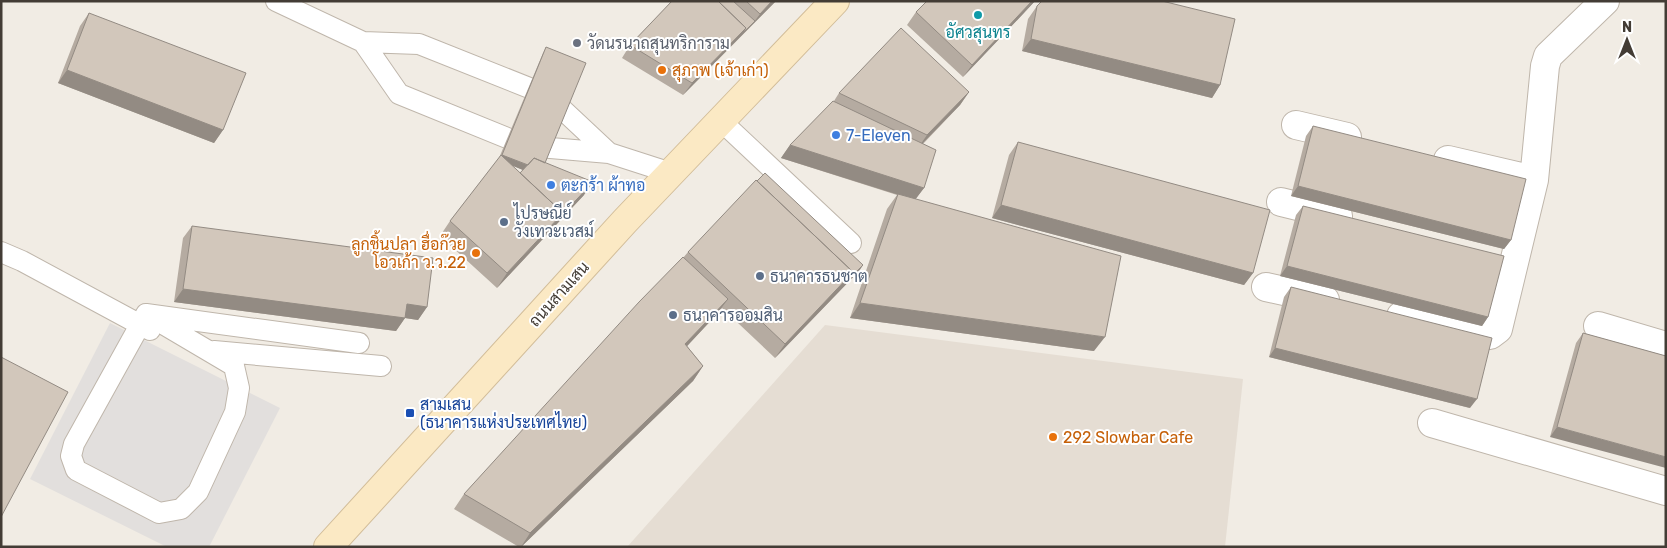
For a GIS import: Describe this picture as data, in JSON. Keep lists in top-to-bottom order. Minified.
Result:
{"streets":{"main road":["ถนนสามเสน"]},"places":{"other":["อัศวสุนทร","วัดนรนาถสุนทริการาม","สุภาพ (เจ้าเก่า)","7-Eleven","ตะกร้า ผ้าทอ","ไปรษณีย์ วังเทวะเวสม์","ลูกชิ้นปลา ฮื่อก๊วย โอวเก้า ว.ว.22","ธนาคารธนชาต","ธนาคารออมสิน","292 Slowbar Cafe"],"transit":["สามเสน (ธนาคารแห่งประเทศไทย)"]},"north":"top"}
